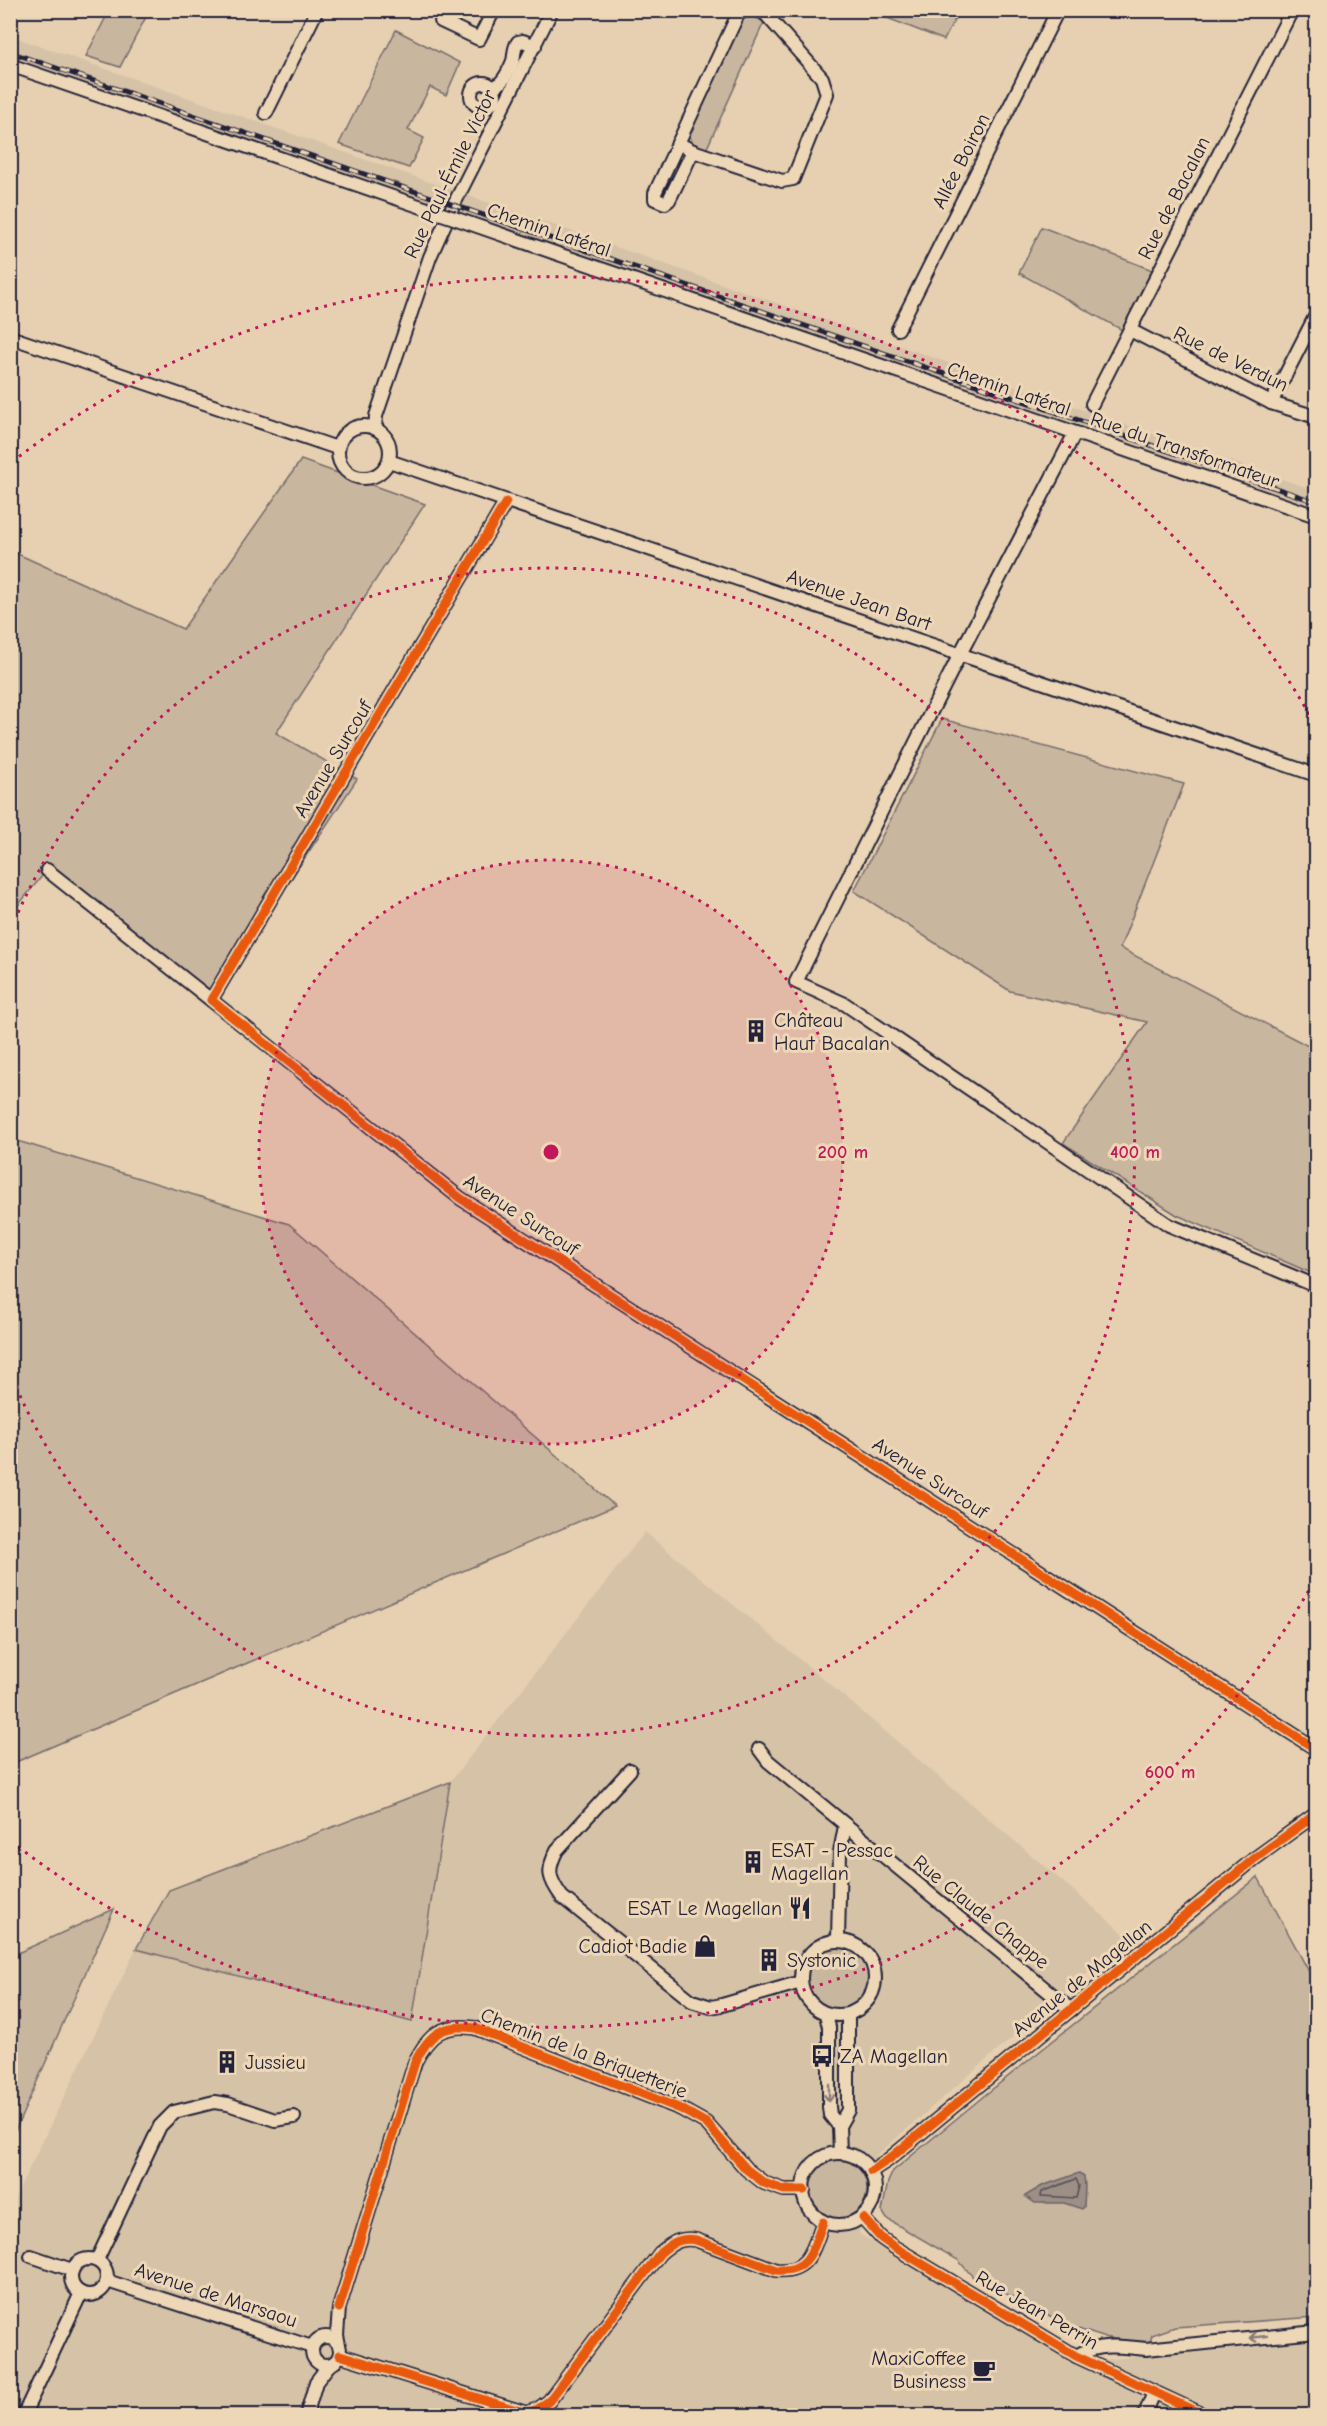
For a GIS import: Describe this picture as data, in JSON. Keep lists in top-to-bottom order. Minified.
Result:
{"streets":{"street":["Allée Boiron","Rue Paul-Émile Victor","Rue de Bacalan","Chemin Latéral","Rue de Verdun","Rue du Transformateur","Avenue Jean Bart","Avenue Surcouf","Rue Claude Chappe","Avenue de Magellan","Chemin de la Briquetterie","Avenue de Marsaou","Rue Jean Perrin"]},"crossings":[["Rue Paul-Émile Victor","Avenue Jean Bart"],["Rue de Bacalan","Rue de Verdun"],["Chemin Latéral","Rue du Transformateur"],["Avenue Jean Bart","Avenue Surcouf"],["Rue Claude Chappe","Avenue de Magellan"],["Avenue de Magellan","Chemin de la Briquetterie"],["Avenue de Magellan","Rue Jean Perrin"],["Chemin de la Briquetterie","Avenue de Marsaou"],["Chemin de la Briquetterie","Rue Jean Perrin"]],"places":{"building":["Château Haut Bacalan","ESAT - Pessac Magellan","Systonic","Jussieu"],"restaurant":["ESAT Le Magellan"],"shop":["Cadiot Badie"],"bus stop":["ZA Magellan"],"cafe":["MaxiCoffee Business"]},"rings":["200 m","400 m","600 m"]}
